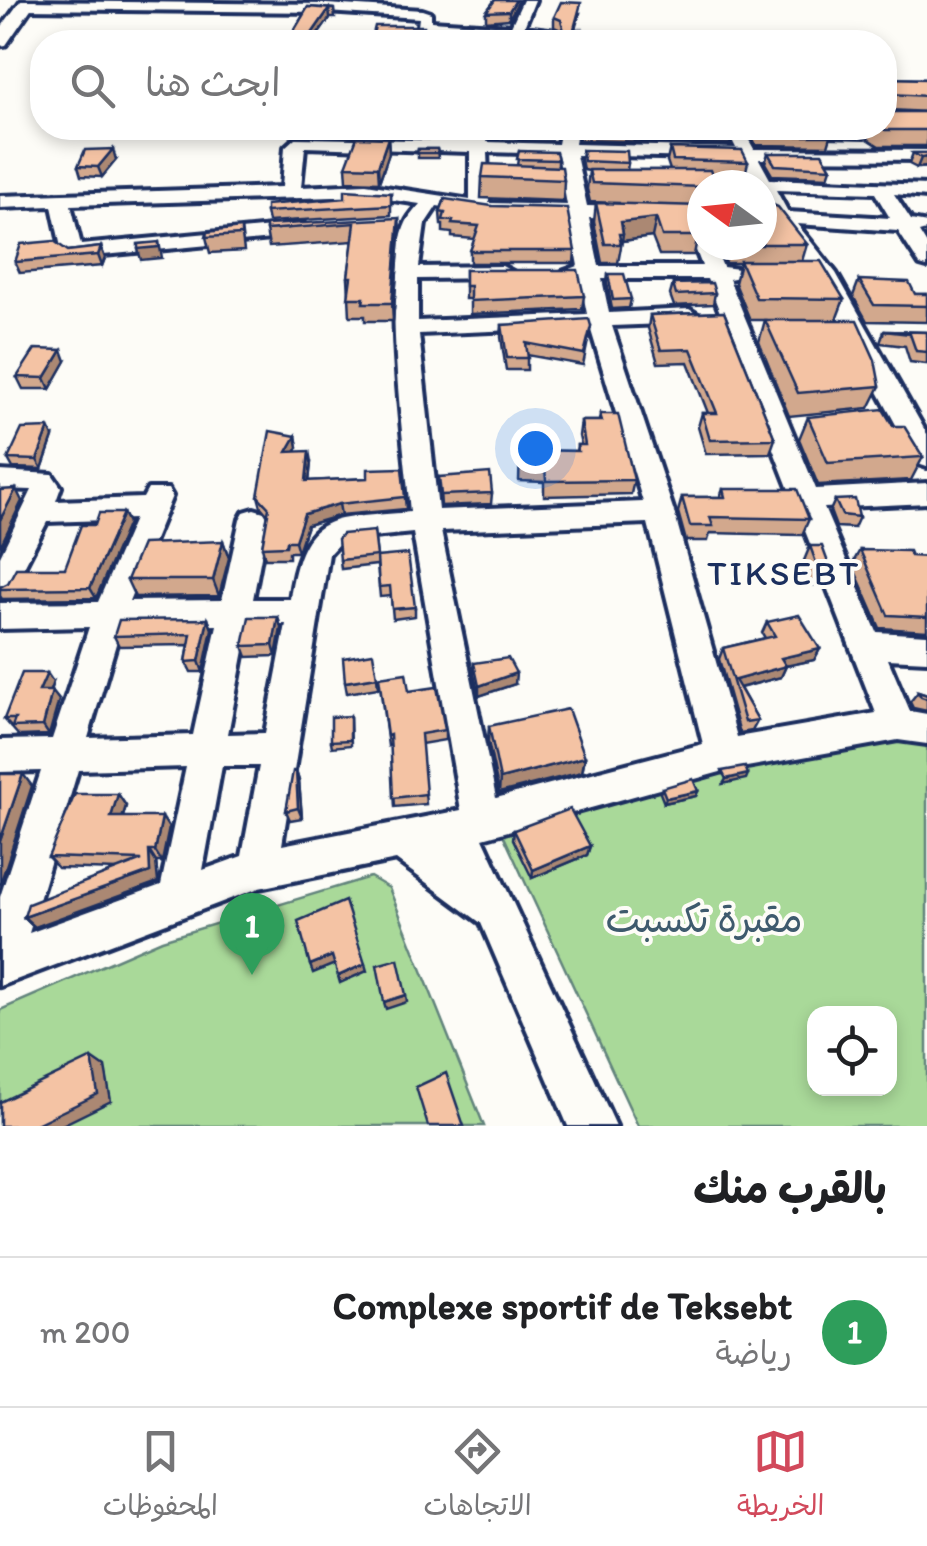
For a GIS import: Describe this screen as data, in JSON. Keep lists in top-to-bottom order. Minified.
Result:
{"districts":["TIKSEBT"],"parks":["مقبرة تكسبت"],"north":"left","page":{"search":"ابحث هنا","pins":"1","heading":"بالقرب منك","list":[{"mark":"1","name":"Complexe sportif de Teksebt","note":"رياضة","value":"200 m"}],"nav":["الخريطة","الاتجاهات","المحفوظات"]}}
